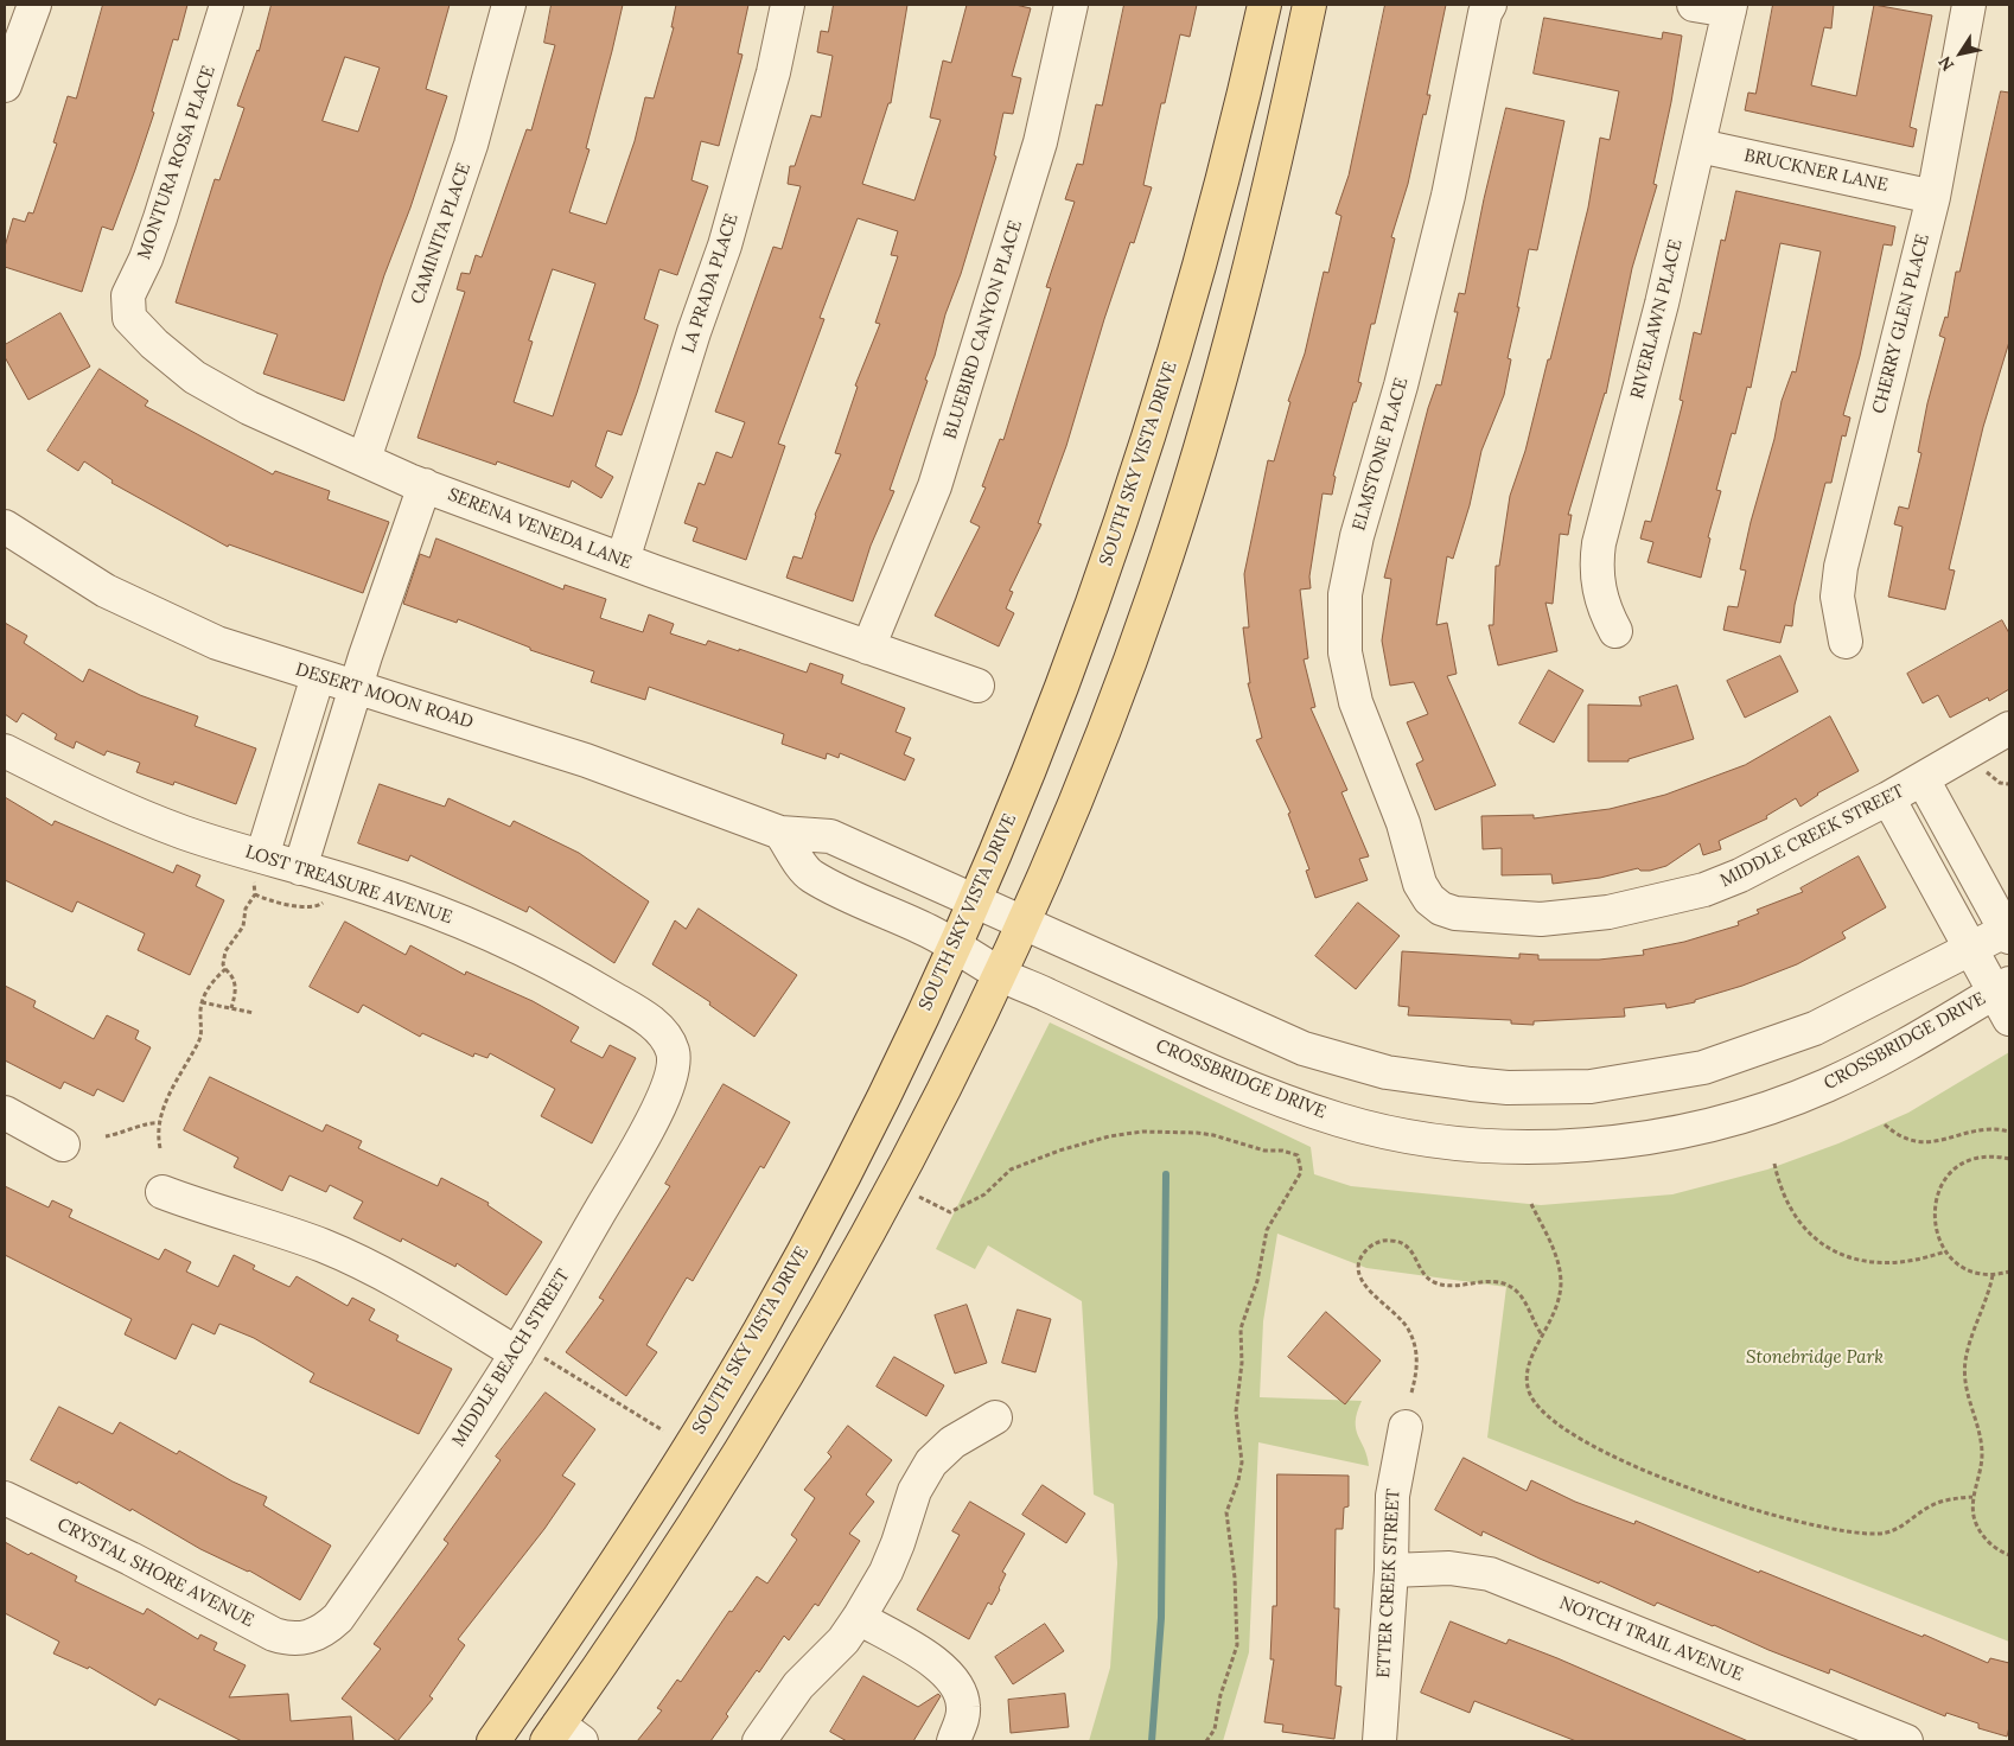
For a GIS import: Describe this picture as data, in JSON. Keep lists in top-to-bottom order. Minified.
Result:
{"streets":{"main road":["SOUTH SKY VISTA DRIVE"],"street":["MONTURA ROSA PLACE","BRUCKNER LANE","CAMINITA PLACE","LA PRADA PLACE","RIVERLAWN PLACE","CHERRY GLEN PLACE","BLUEBIRD CANYON PLACE","ELMSTONE PLACE","SERENA VENEDA LANE","DESERT MOON ROAD","MIDDLE CREEK STREET","LOST TREASURE AVENUE","CROSSBRIDGE DRIVE","MIDDLE BEACH STREET","CRYSTAL SHORE AVENUE","ETTER CREEK STREET","NOTCH TRAIL AVENUE"]},"crossings":[["MONTURA ROSA PLACE","SERENA VENEDA LANE"],["BRUCKNER LANE","RIVERLAWN PLACE"],["BRUCKNER LANE","CHERRY GLEN PLACE"],["CAMINITA PLACE","SERENA VENEDA LANE"],["LA PRADA PLACE","SERENA VENEDA LANE"],["BLUEBIRD CANYON PLACE","SERENA VENEDA LANE"],["ELMSTONE PLACE","MIDDLE CREEK STREET"],["SOUTH SKY VISTA DRIVE","DESERT MOON ROAD"],["SOUTH SKY VISTA DRIVE","CROSSBRIDGE DRIVE"],["LOST TREASURE AVENUE","MIDDLE BEACH STREET"],["MIDDLE BEACH STREET","CRYSTAL SHORE AVENUE"],["ETTER CREEK STREET","NOTCH TRAIL AVENUE"]],"parks":["Stonebridge Park"],"north":"bottom left"}
